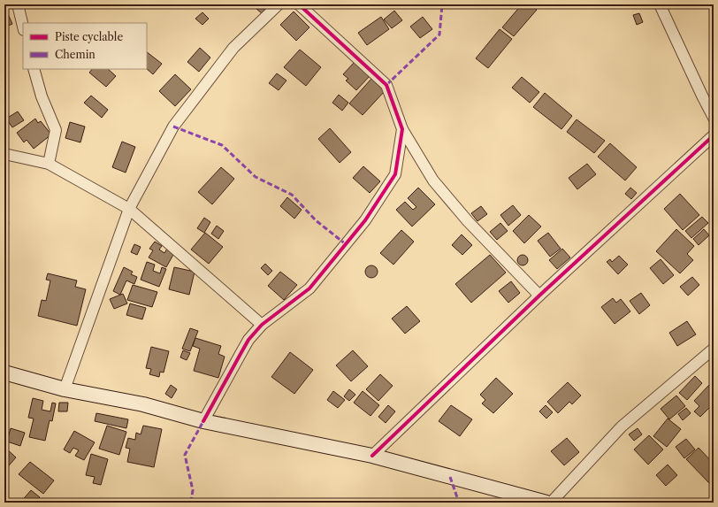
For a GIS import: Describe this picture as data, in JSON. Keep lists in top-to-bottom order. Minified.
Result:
{"legend":["Piste cyclable","Chemin"]}
